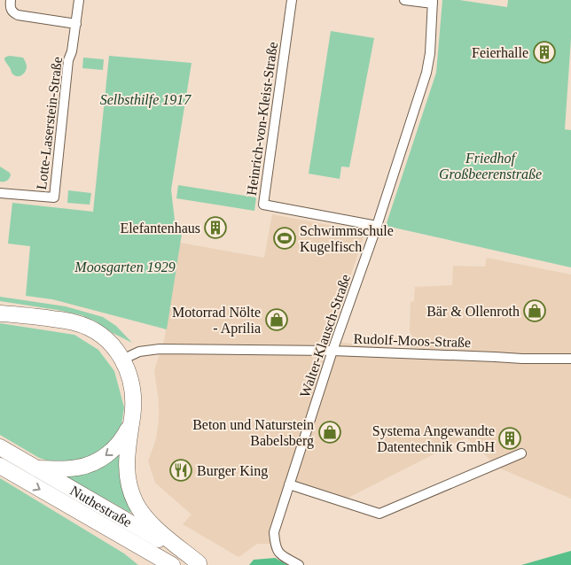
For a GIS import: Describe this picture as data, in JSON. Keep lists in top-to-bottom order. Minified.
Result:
{"streets":{"highway":["Nuthestraße"],"street":["Heinrich-von-Kleist-Straße","Lotte-Laserstein-Straße","Walter-Klausch-Straße","Rudolf-Moos-Straße"]},"crossings":[["Heinrich-von-Kleist-Straße","Walter-Klausch-Straße"],["Walter-Klausch-Straße","Rudolf-Moos-Straße"]],"parks":["Selbsthilfe 1917","Friedhof Großbeerenstraße","Moosgarten 1929"],"places":{"building":["Feierhalle","Elefantenhaus","Systema Angewandte Datentechnik GmbH"],"sports":["Schwimmschule Kugelfisch"],"shop":["Bär & Ollenroth","Motorrad Nölte - Aprilia","Beton und Naturstein Babelsberg"],"restaurant":["Burger King"]}}
